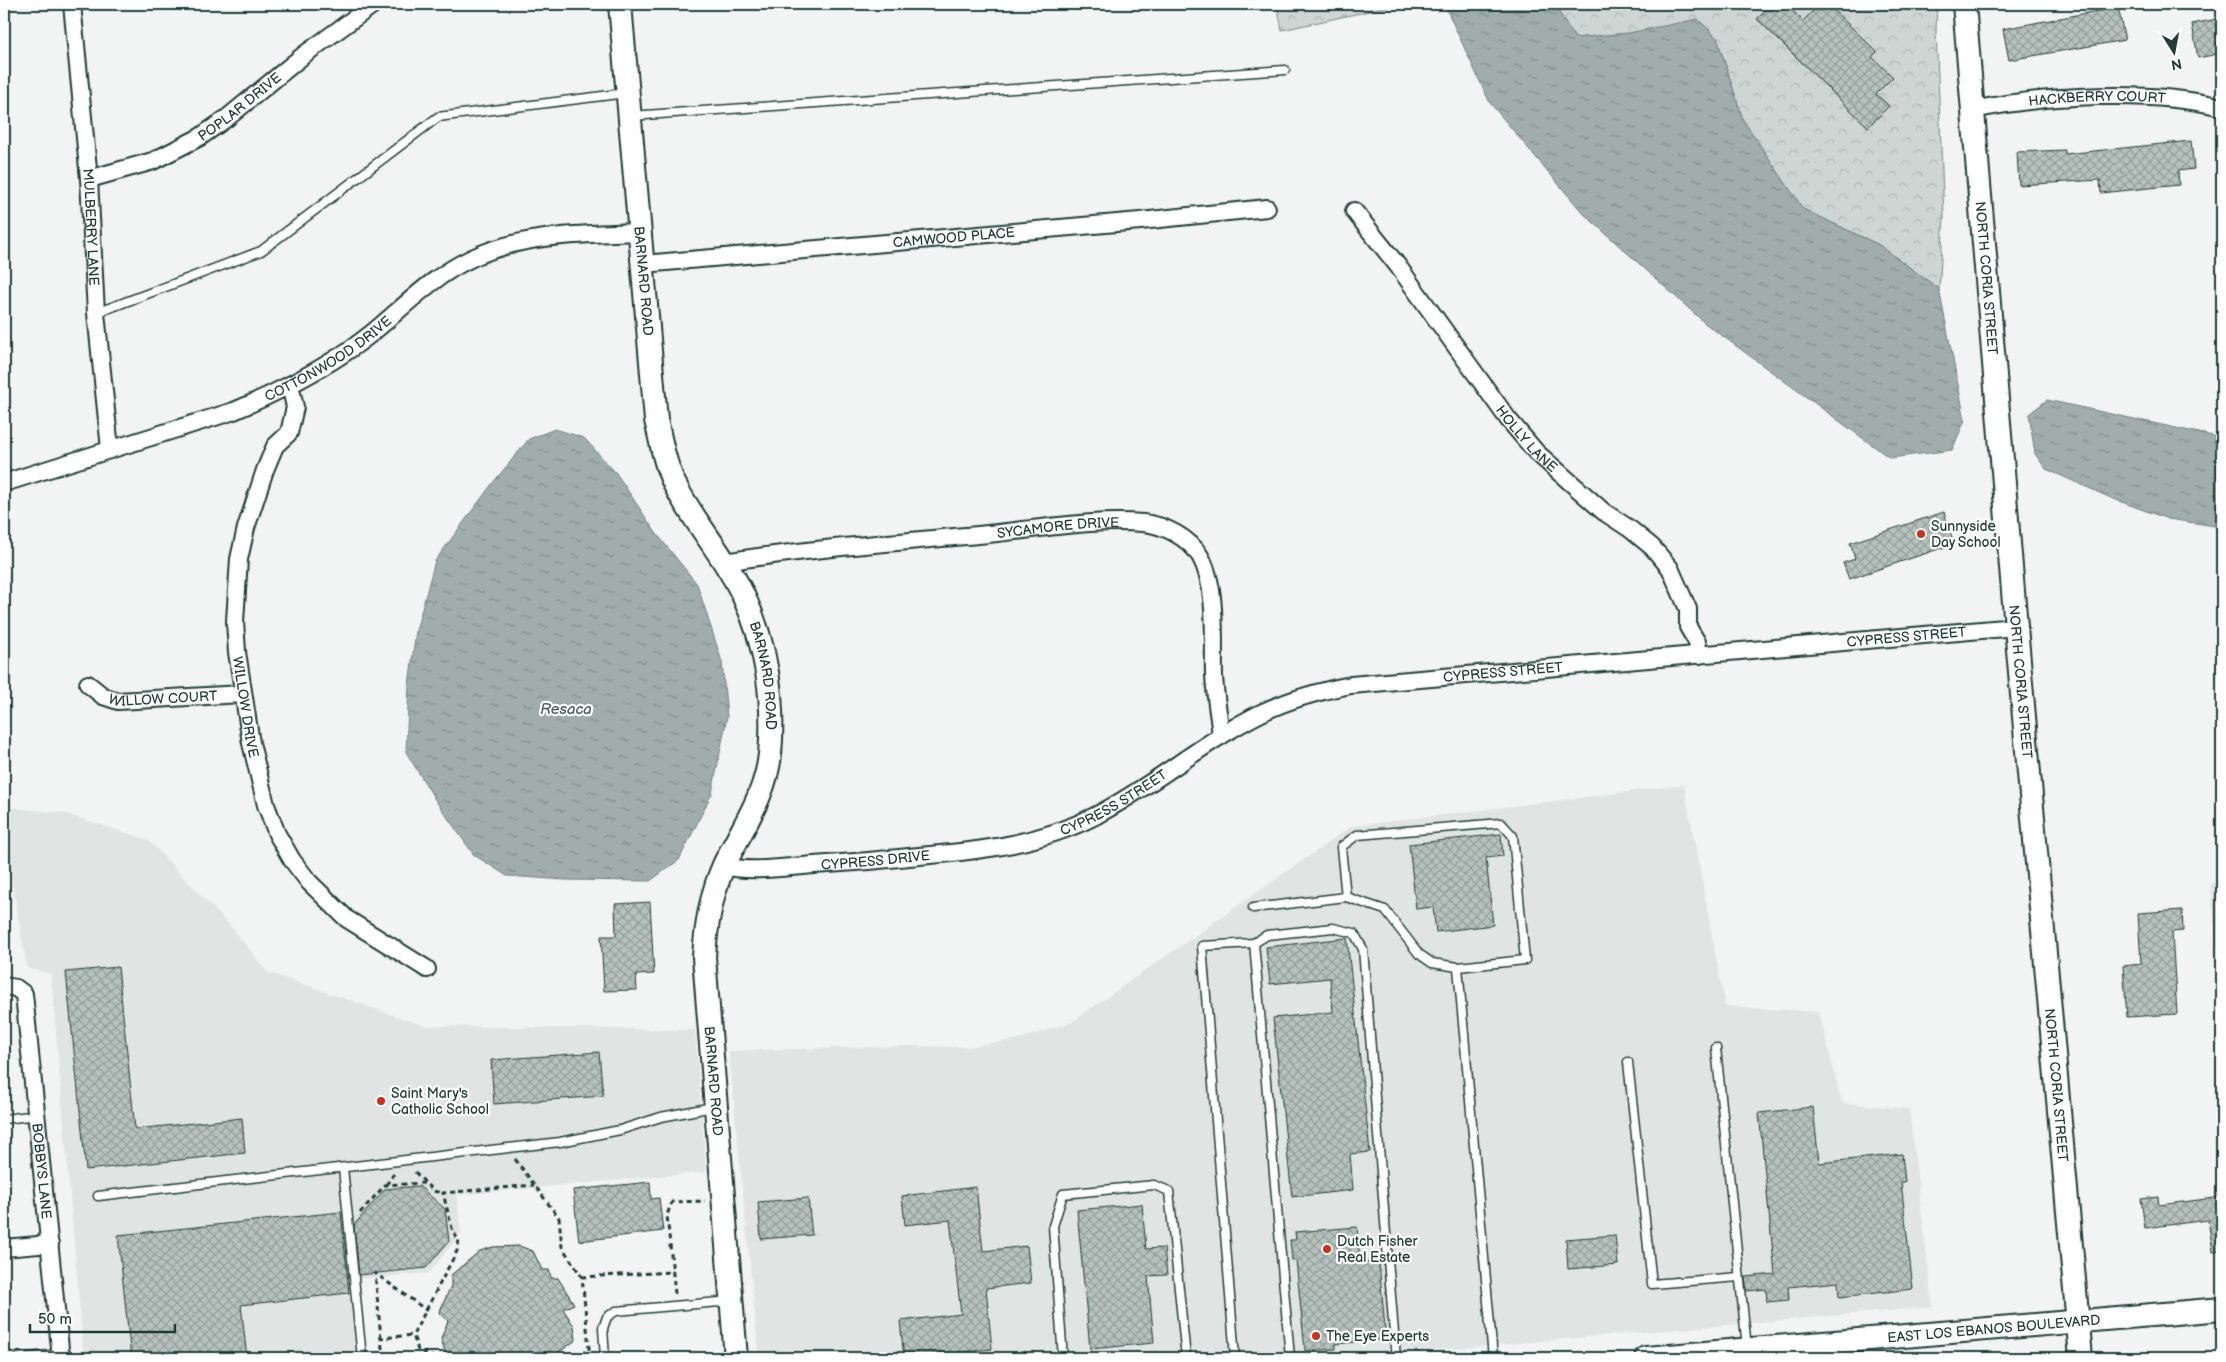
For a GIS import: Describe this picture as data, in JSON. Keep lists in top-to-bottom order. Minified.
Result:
{"streets":{"street":["HACKBERRY COURT","POPLAR DRIVE","MULBERRY LANE","CAMWOOD PLACE","NORTH CORIA STREET","BARNARD ROAD","COTTONWOOD DRIVE","HOLLY LANE","SYCAMORE DRIVE","CYPRESS STREET","WILLOW COURT","WILLOW DRIVE","CYPRESS DRIVE","BOBBYS LANE","EAST LOS EBANOS BOULEVARD"]},"crossings":[["HACKBERRY COURT","NORTH CORIA STREET"],["POPLAR DRIVE","MULBERRY LANE"],["MULBERRY LANE","COTTONWOOD DRIVE"],["CAMWOOD PLACE","BARNARD ROAD"],["NORTH CORIA STREET","CYPRESS STREET"],["NORTH CORIA STREET","EAST LOS EBANOS BOULEVARD"],["BARNARD ROAD","COTTONWOOD DRIVE"],["BARNARD ROAD","SYCAMORE DRIVE"],["BARNARD ROAD","CYPRESS DRIVE"],["COTTONWOOD DRIVE","WILLOW DRIVE"],["HOLLY LANE","CYPRESS STREET"],["SYCAMORE DRIVE","CYPRESS STREET"],["CYPRESS STREET","CYPRESS DRIVE"],["WILLOW COURT","WILLOW DRIVE"]],"water":["Resaca"],"places":["Sunnyside Day School","Saint Mary's Catholic School","Dutch Fisher Real Estate","The Eye Experts"],"scale_bar":"50 m","north":"bottom"}
